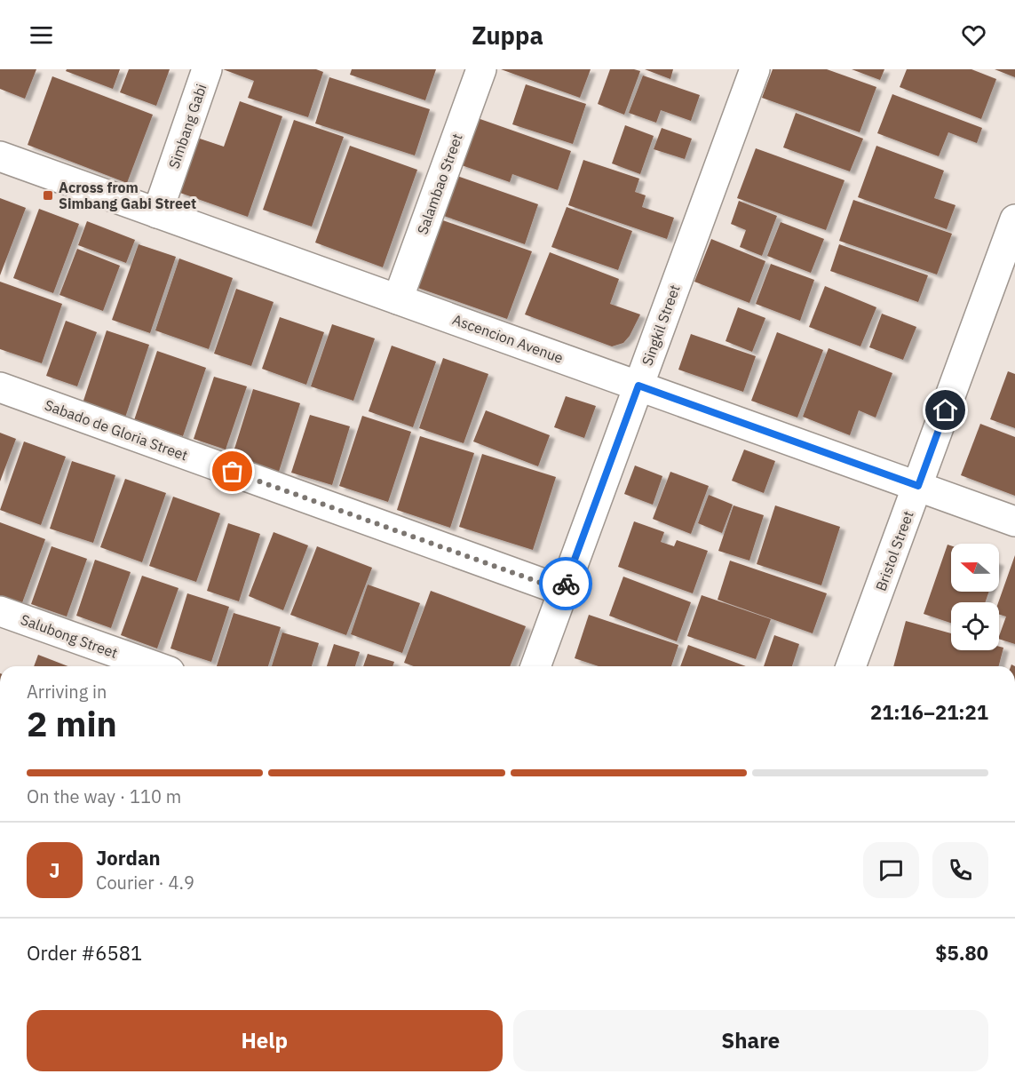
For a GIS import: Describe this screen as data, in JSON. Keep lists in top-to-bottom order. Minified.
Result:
{"streets":{"street":["Simbang Gabi","Salambao Street","Singkil Street","Ascencion Avenue","Sabado de Gloria Street","Bristol Street","Salubong Street"]},"crossings":[["Simbang Gabi","Ascencion Avenue"],["Salambao Street","Ascencion Avenue"],["Singkil Street","Ascencion Avenue"],["Singkil Street","Sabado de Gloria Street"],["Ascencion Avenue","Bristol Street"]],"places":{"transit":["Across from Simbang Gabi Street"]},"north":"left","page":{"header":"Zuppa","heading":["2 min","Arriving in","21:16–21:21"],"panel":["Jordan","Courier · 4.9","Order #6581","$5.80"],"bar":"On the way · 110 m","round":"J","buttons":["Help","Share"]}}
